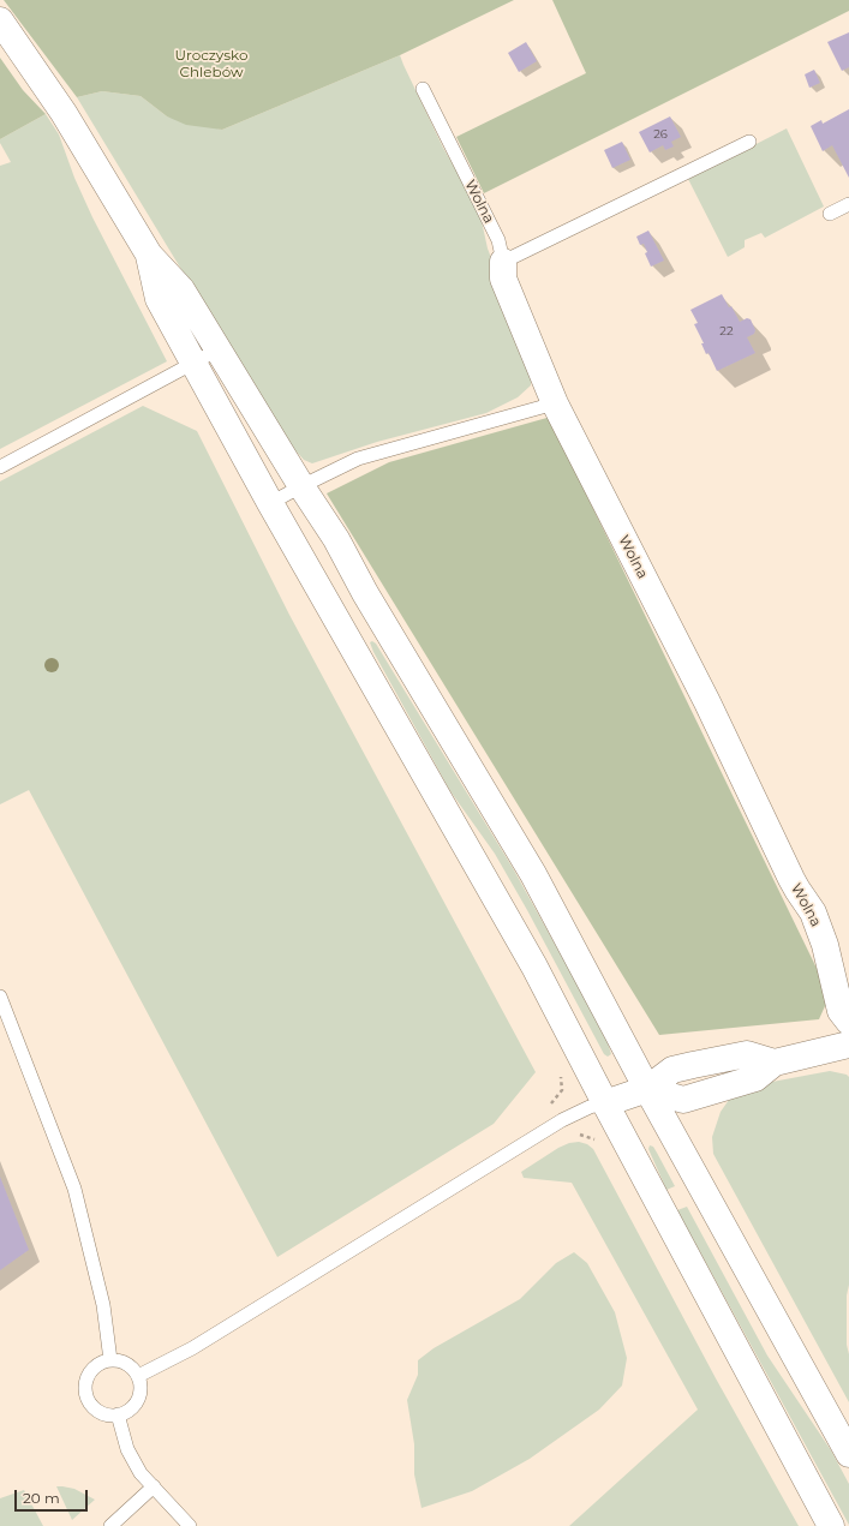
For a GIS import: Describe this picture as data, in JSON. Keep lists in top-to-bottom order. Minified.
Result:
{"streets":{"street":["Wolna"]},"parks":["Uroczysko Chlebów"],"house_numbers":["26","22"],"scale_bar":"20 m"}
